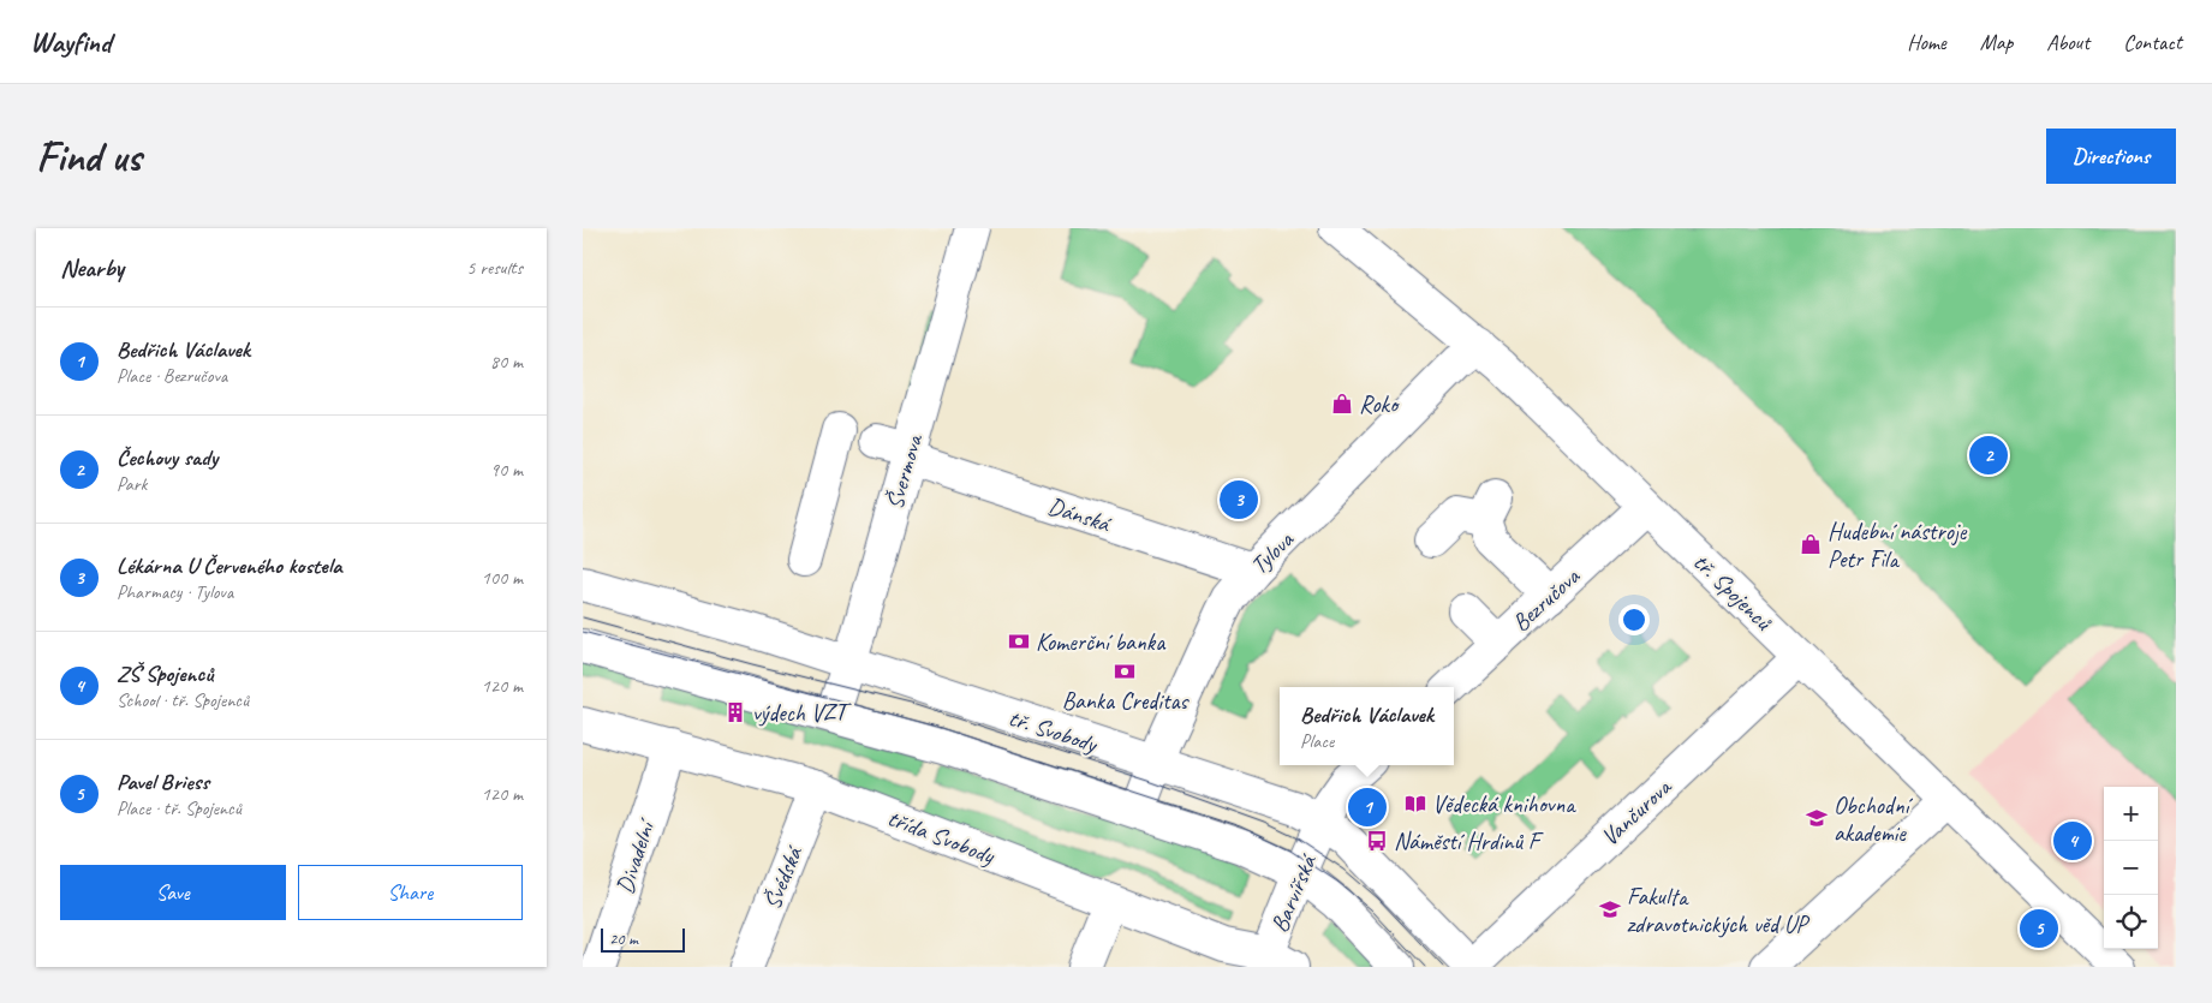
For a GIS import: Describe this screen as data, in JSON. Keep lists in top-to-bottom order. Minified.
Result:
{"streets":{"street":["Švermova","Dánská","Tylova","tř. Spojenců","Bezručova","tř. Svobody","Vančurova","třída Svobody","Divadelní","Švédská","Barvířská"]},"crossings":[["Švermova","Dánská"],["Švermova","tř. Svobody"],["Dánská","Tylova"],["Tylova","tř. Spojenců"],["Tylova","tř. Svobody"],["tř. Spojenců","Bezručova"],["tř. Spojenců","Vančurova"],["tř. Svobody","Vančurova"],["tř. Svobody","Barvířská"],["třída Svobody","Divadelní"],["třída Svobody","Švédská"],["třída Svobody","Barvířská"]],"places":{"shop":["Roko","Hudební nástroje Petr Fila"],"bank":["Komerční banka","Banka Creditas"],"building":["výdech VZT"],"library":["Vědecká knihovna"],"school or university":["Obchodní akademie","Fakulta zdravotnických věd UP"],"bus stop":["Náměstí Hrdinů F"]},"scale_bar":"20 m","page":{"header":"Wayfind","nav":["Home","Map","About","Contact"],"buttons":["Directions",["Save","Share"]],"title":"Find us","heading":["Nearby","5 results"],"list":[{"mark":"1","name":"Bedřich Václavek","note":"Place · Bezručova","value":"80 m"},{"mark":"2","name":"Čechovy sady","note":"Park","value":"90 m"},{"mark":"3","name":"Lékárna U Červeného kostela","note":"Pharmacy · Tylova","value":"100 m"},{"mark":"4","name":"ZŠ Spojenců","note":"School · tř. Spojenců","value":"120 m"},{"mark":"5","name":"Pavel Briess","note":"Place · tř. Spojenců","value":"120 m"}],"pins":["2","3","1","4","5"],"popup":["Bedřich Václavek","Place"],"map_buttons":["+","−"],"scale":"20 m"}}
